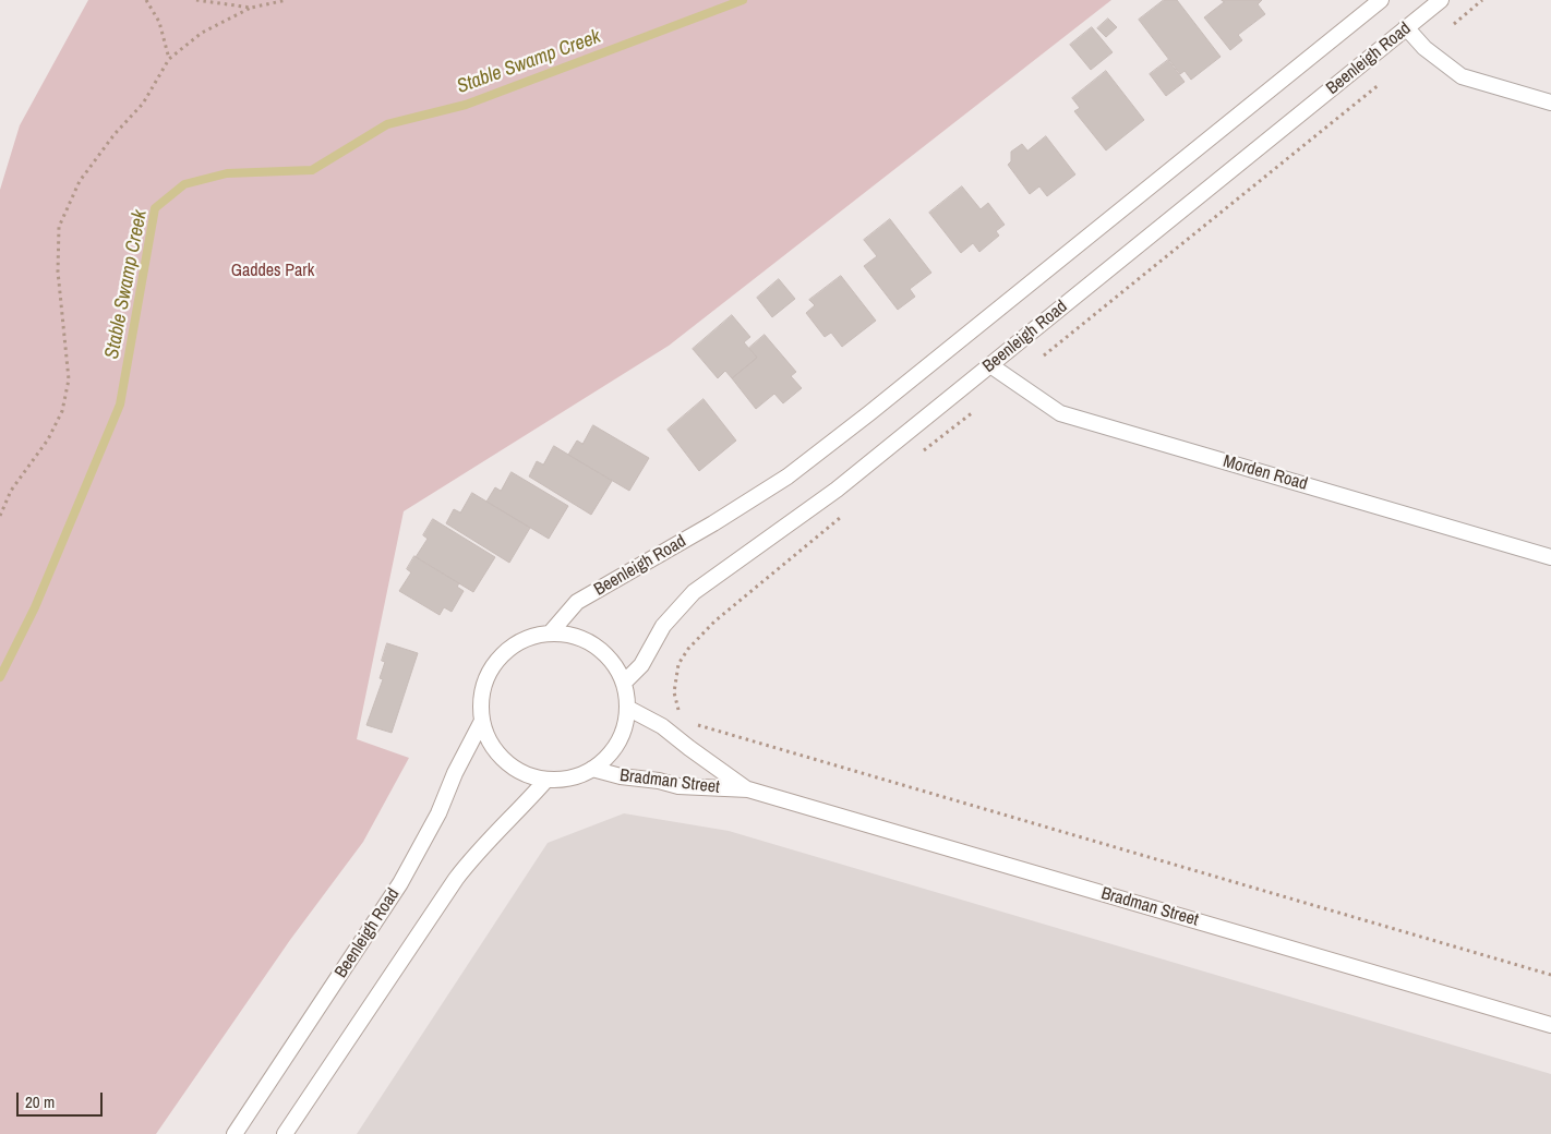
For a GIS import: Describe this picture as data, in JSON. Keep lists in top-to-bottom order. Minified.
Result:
{"streets":{"main road":["Beenleigh Road","Morden Road","Bradman Street"]},"crossings":[["Beenleigh Road","Morden Road"],["Beenleigh Road","Bradman Street"]],"water":["Stable Swamp Creek"],"parks":["Gaddes Park"],"scale_bar":"20 m"}
